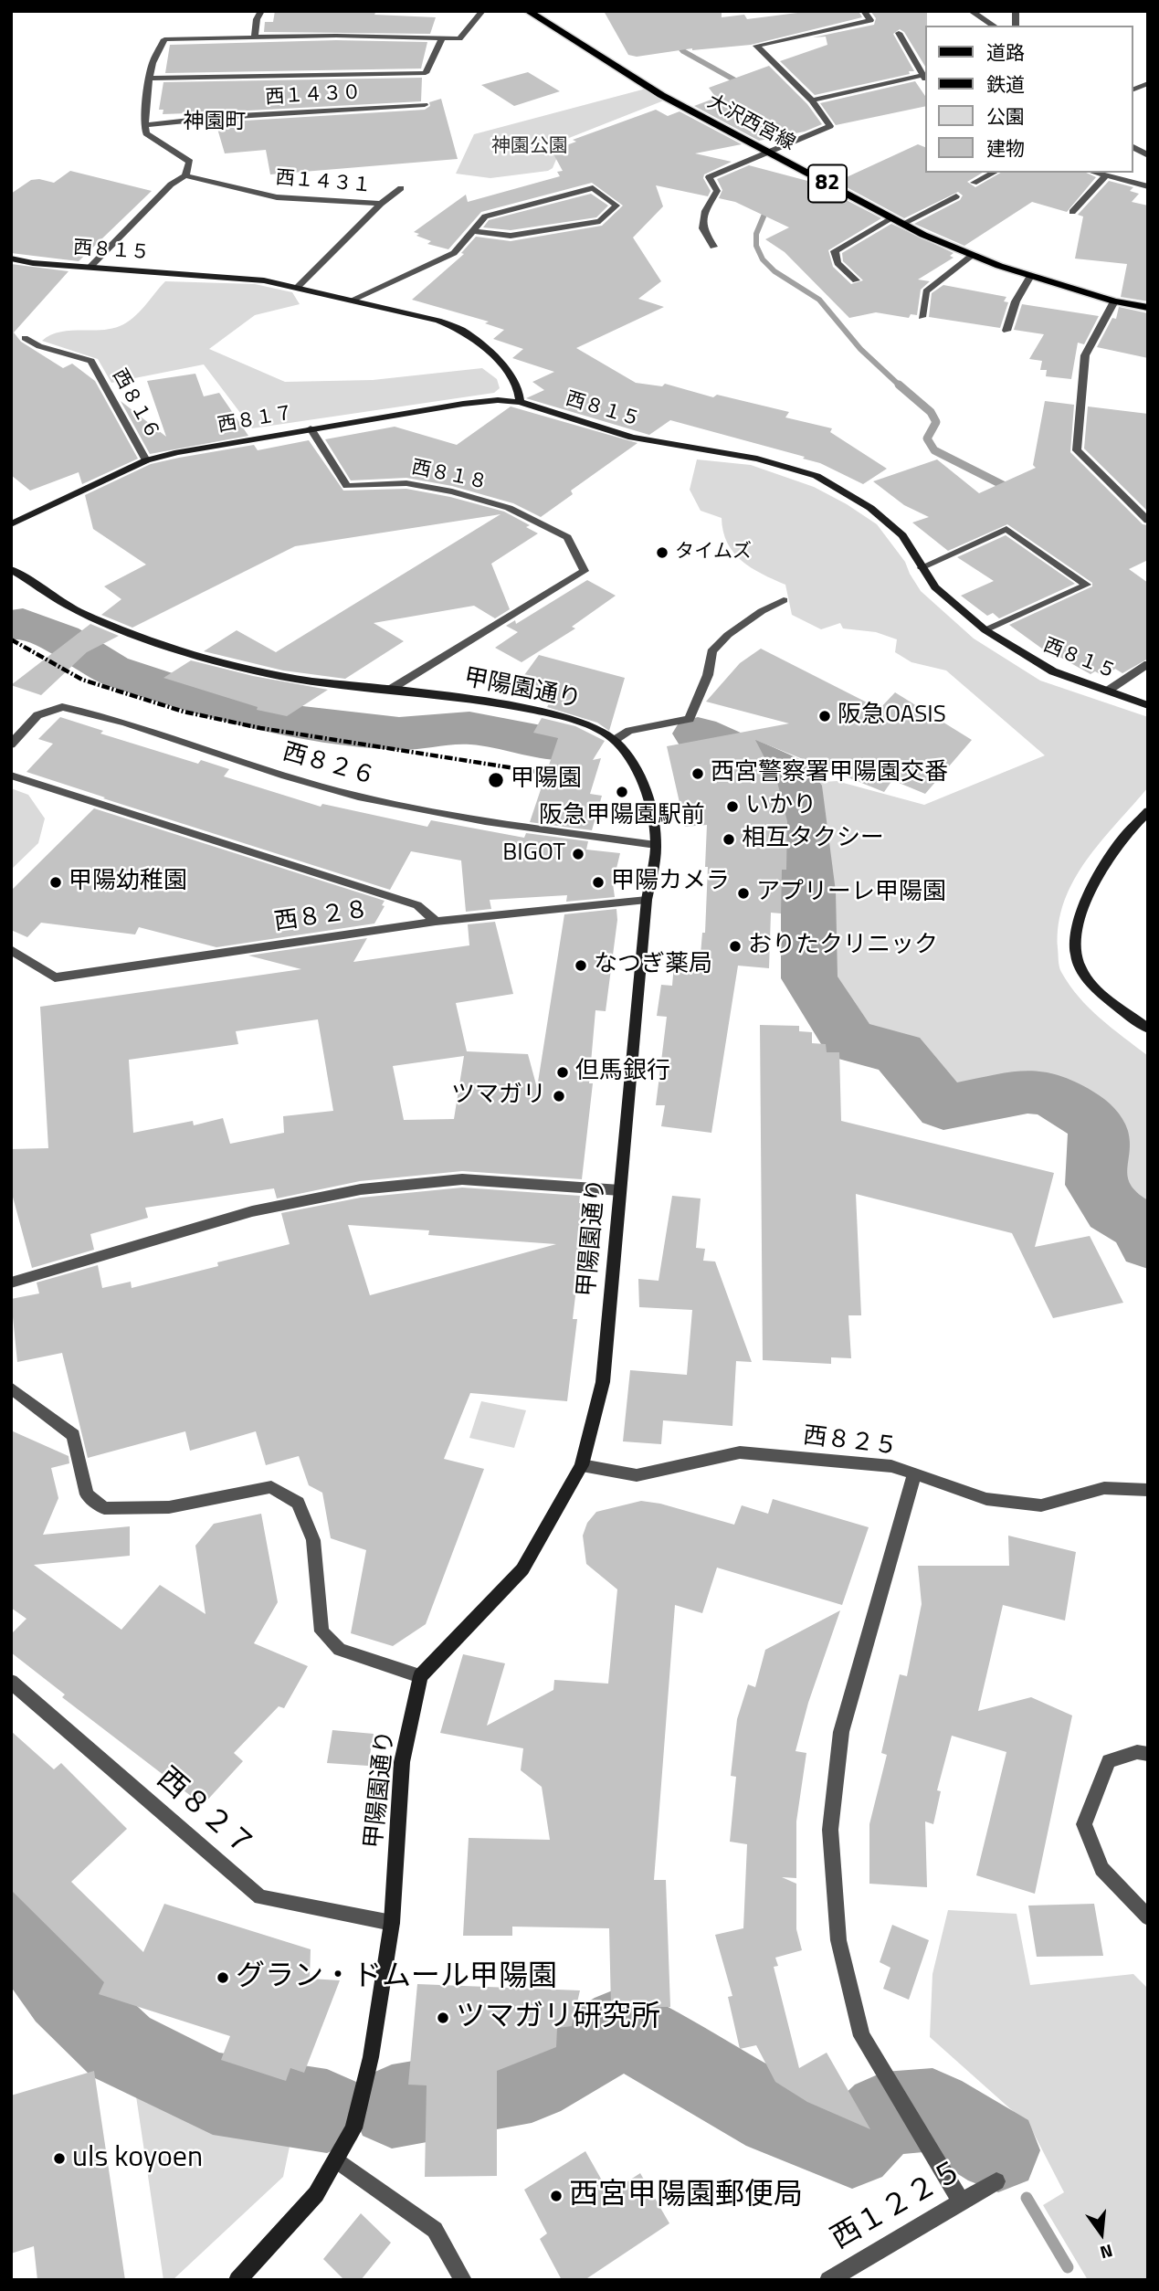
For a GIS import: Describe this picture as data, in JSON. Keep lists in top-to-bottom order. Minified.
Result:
{"streets":{"main road":["大沢西宮線","82"],"street":["西１４３０","西１４３１","西８１５","西８１６","西８１７","西８１８","甲陽園通り","西８２６","西８２８","西８２５","西８２７","西１２２５"]},"crossings":[["西１４３１","西８１５"],["西８１５","西８１７"],["西８１６","西８１７"],["西８１７","西８１８"],["西８１８","甲陽園通り"],["甲陽園通り","西８２６"],["甲陽園通り","西８２８"],["甲陽園通り","西８２５"],["甲陽園通り","西８２７"]],"districts":["神園町"],"parks":["神園公園"],"places":["タイムズ","阪急OASIS","西宮警察署甲陽園交番","甲陽園","阪急甲陽園駅前","いかり","相互タクシー","BIGOT","甲陽幼稚園","甲陽カメラ","アプリーレ甲陽園","おりたクリニック","なつぎ薬局","但馬銀行","ツマガリ","グラン・ドムール甲陽園","ツマガリ研究所","uls koyoen","西宮甲陽園郵便局"],"legend":["道路","鉄道","公園","建物"],"north":"bottom"}
